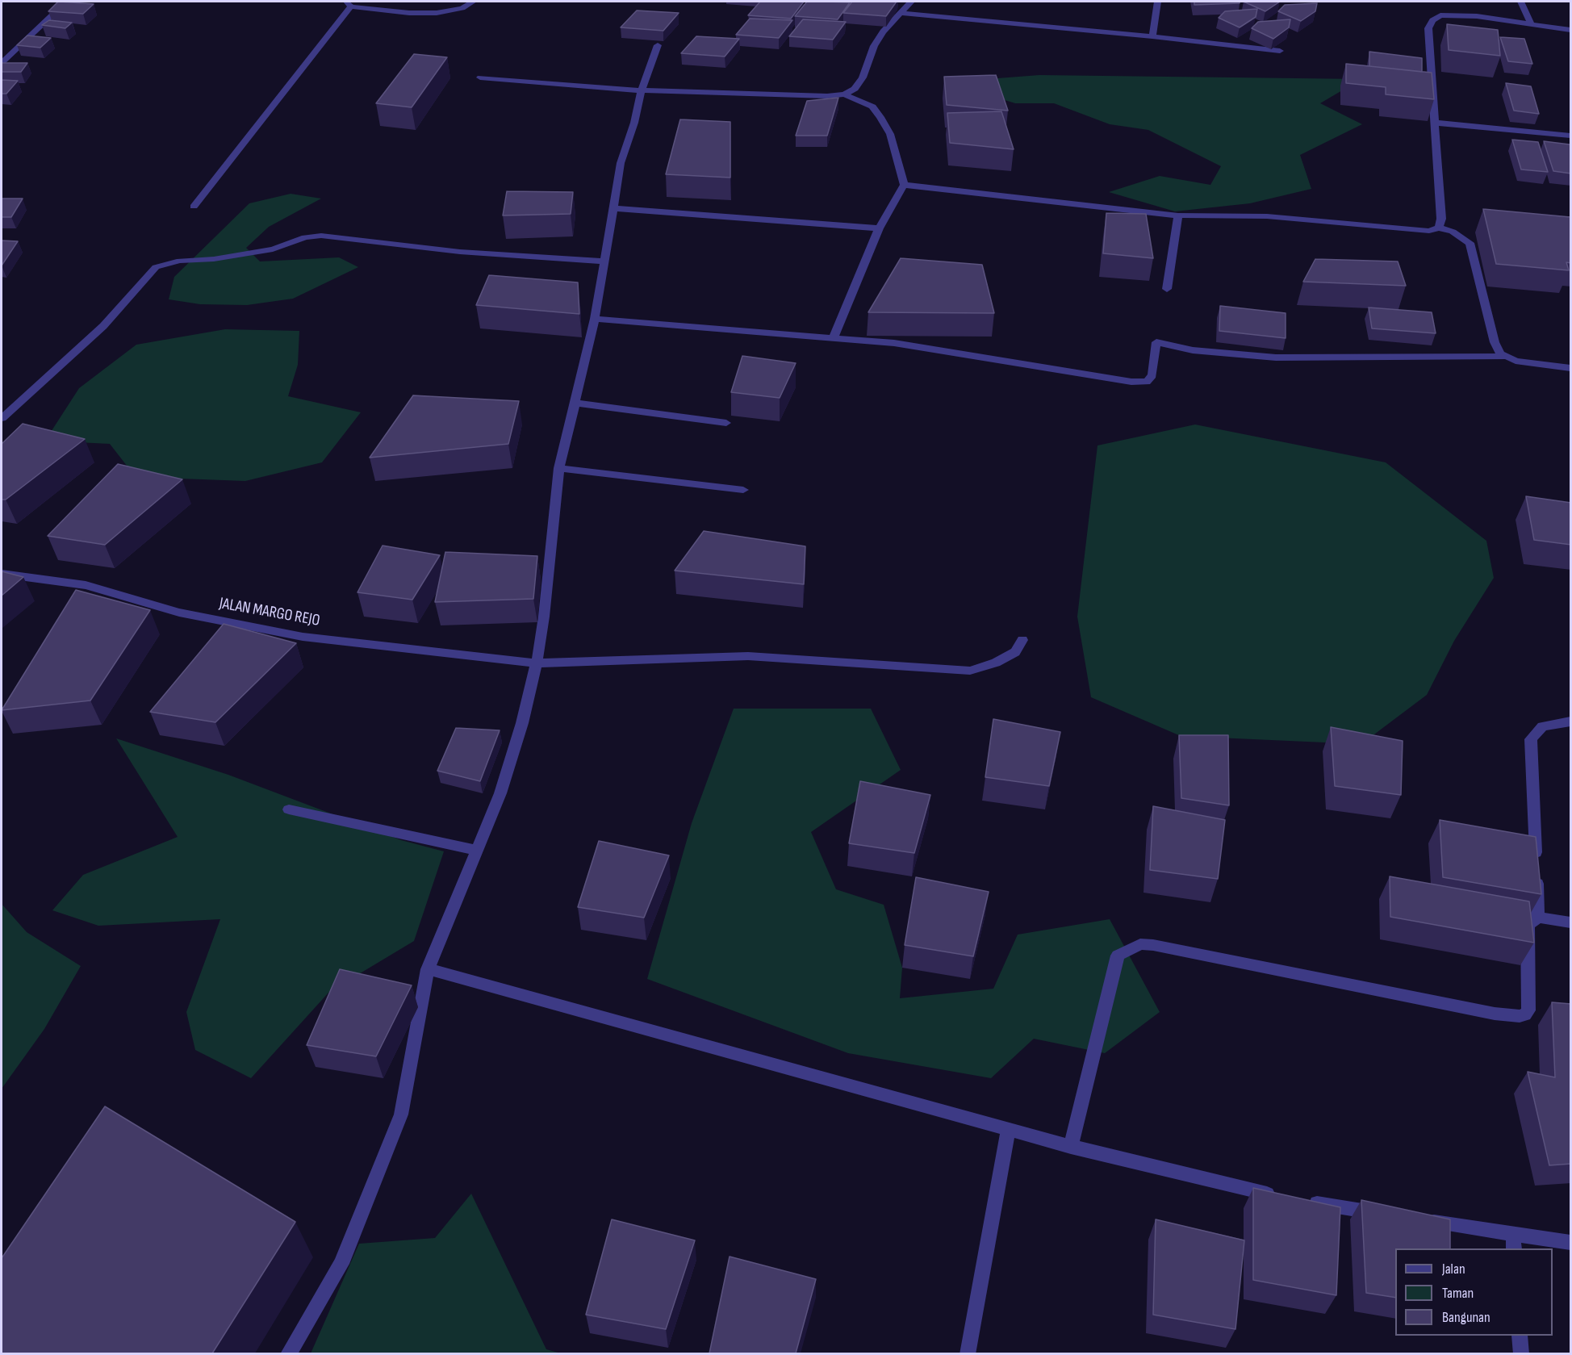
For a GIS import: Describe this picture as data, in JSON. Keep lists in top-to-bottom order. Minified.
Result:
{"streets":{"street":["JALAN MARGO REJO"]},"legend":["Jalan","Taman","Bangunan"]}
